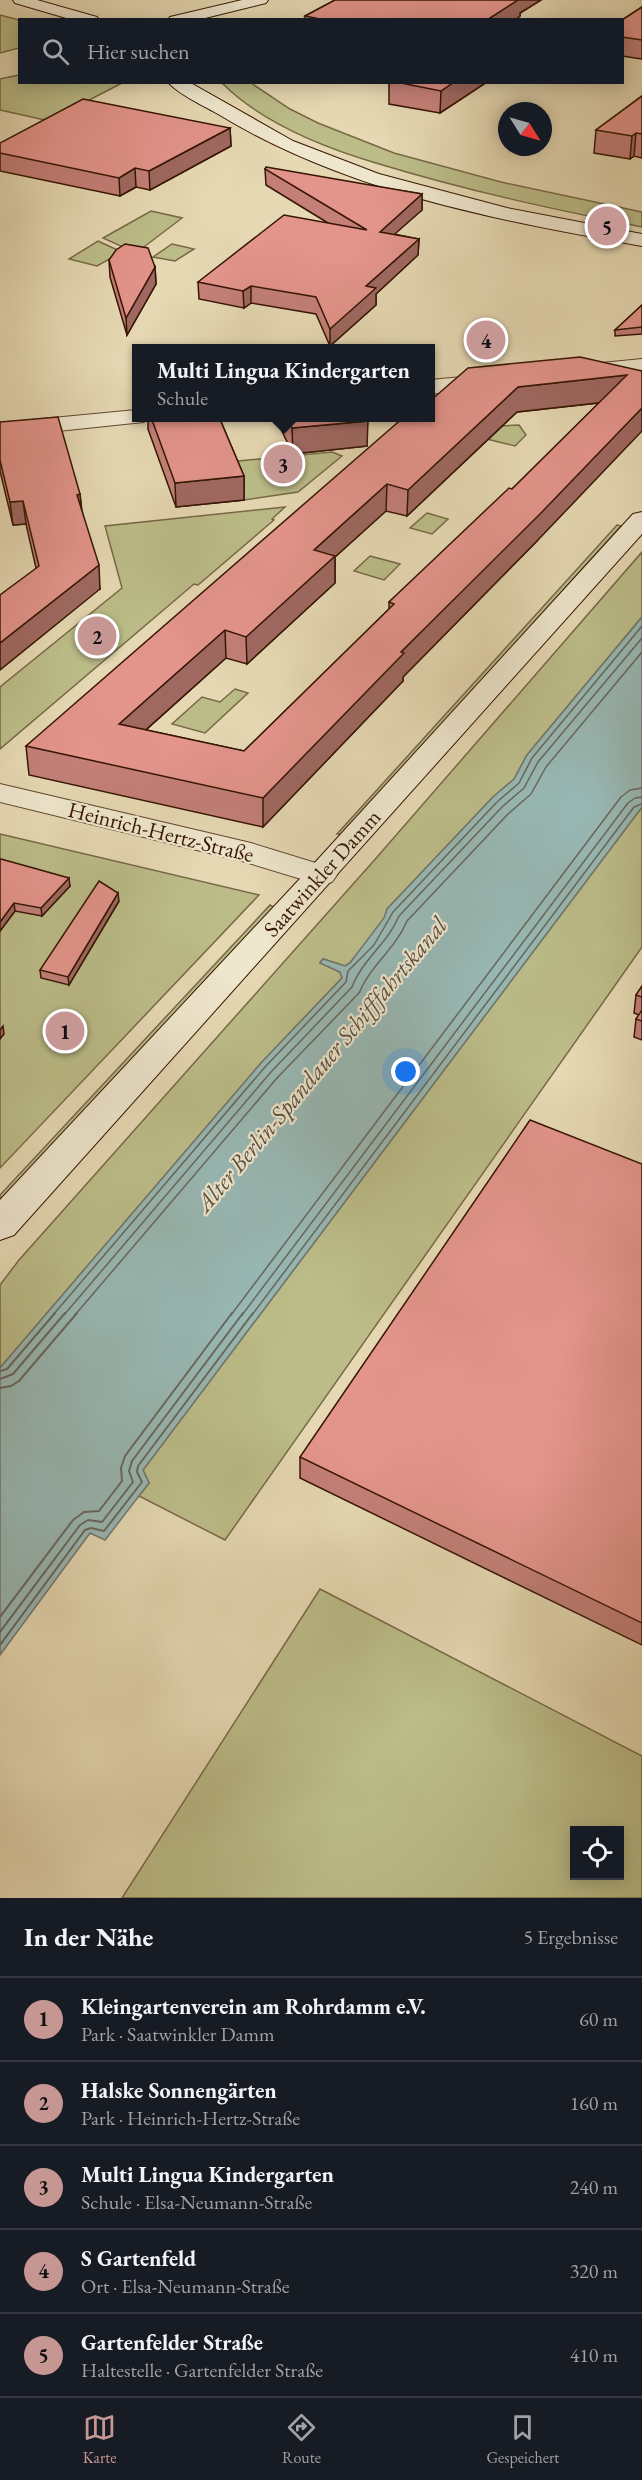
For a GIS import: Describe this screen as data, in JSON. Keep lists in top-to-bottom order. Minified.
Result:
{"streets":{"main road":["Heinrich-Hertz-Straße","Saatwinkler Damm"]},"crossings":[["Heinrich-Hertz-Straße","Saatwinkler Damm"]],"water":["Alter Berlin-Spandauer Schifffahrtskanal"],"north":"bottom right","page":{"search":"Hier suchen","pins":["5","4","3","2","1"],"popup":["Multi Lingua Kindergarten","Schule"],"heading":["In der Nähe","5 Ergebnisse"],"list":[{"mark":"1","name":"Kleingartenverein am Rohrdamm e.V.","note":"Park · Saatwinkler Damm","value":"60 m"},{"mark":"2","name":"Halske Sonnengärten","note":"Park · Heinrich-Hertz-Straße","value":"160 m"},{"mark":"3","name":"Multi Lingua Kindergarten","note":"Schule · Elsa-Neumann-Straße","value":"240 m"},{"mark":"4","name":"S Gartenfeld","note":"Ort · Elsa-Neumann-Straße","value":"320 m"},{"mark":"5","name":"Gartenfelder Straße","note":"Haltestelle · Gartenfelder Straße","value":"410 m"}],"nav":["Karte","Route","Gespeichert"]}}
